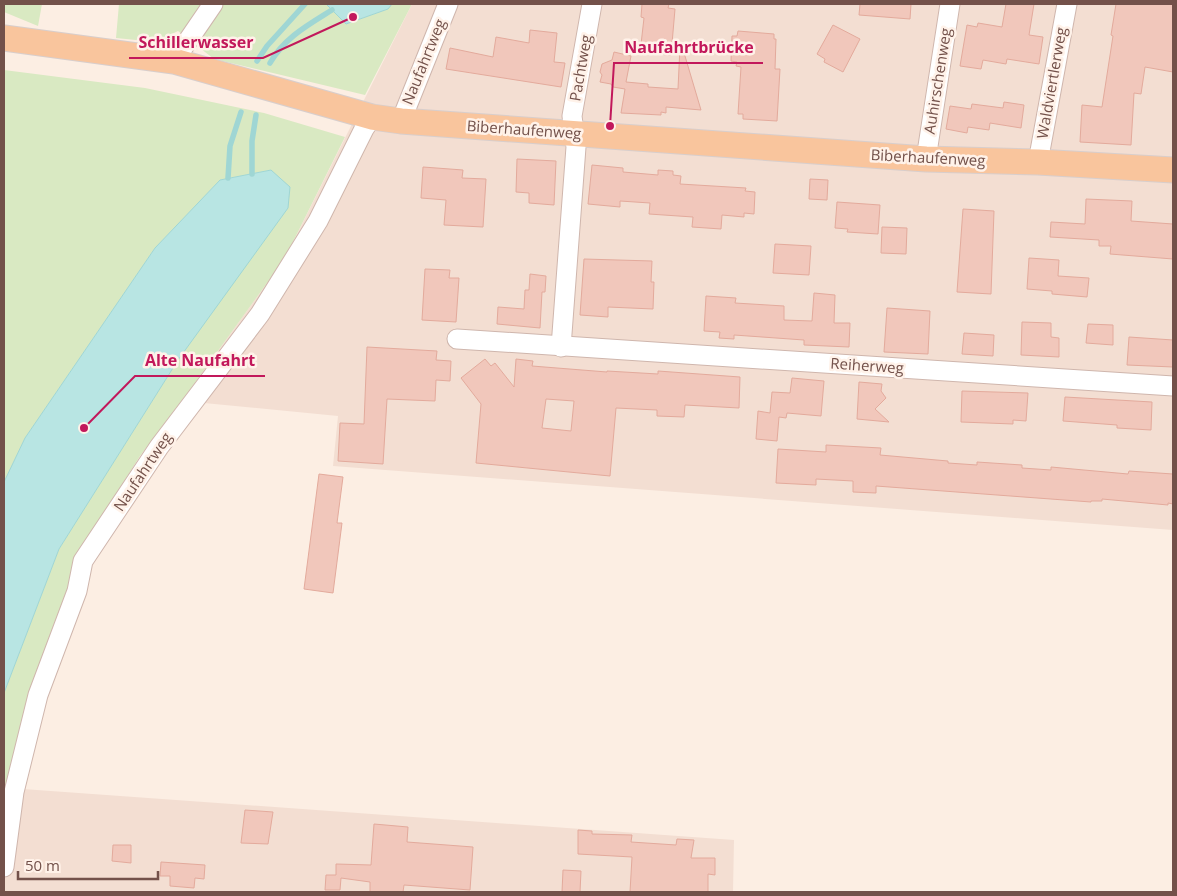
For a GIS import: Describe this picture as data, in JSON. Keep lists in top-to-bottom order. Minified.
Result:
{"streets":{"main road":["Biberhaufenweg"],"street":["Naufahrtweg","Pachtweg","Auhirschenweg","Waldviertlerweg","Reiherweg"]},"crossings":[["Naufahrtweg","Biberhaufenweg"],["Pachtweg","Biberhaufenweg"],["Auhirschenweg","Biberhaufenweg"],["Waldviertlerweg","Biberhaufenweg"]],"places":["Schillerwasser","Naufahrtbrücke","Alte Naufahrt"],"scale_bar":"50 m"}
